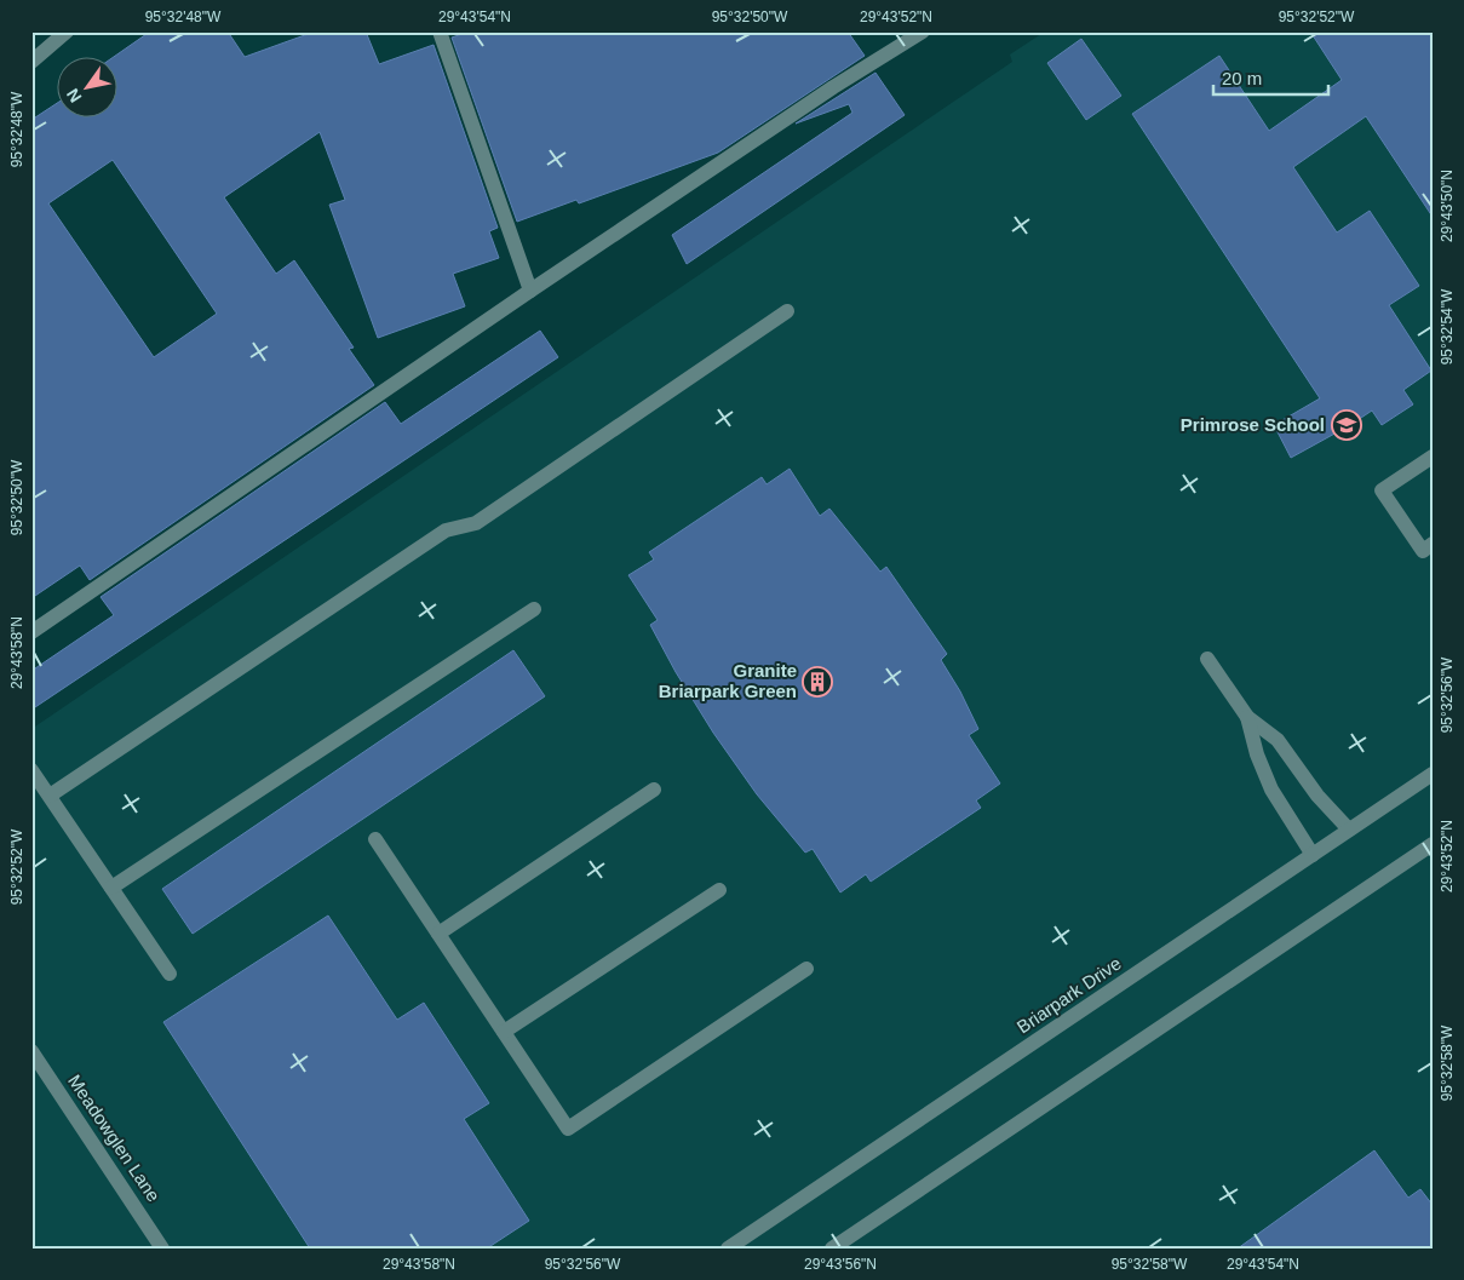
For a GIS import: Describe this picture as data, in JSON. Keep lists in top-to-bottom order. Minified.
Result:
{"streets":{"street":["Briarpark Drive","Meadowglen Lane"]},"places":{"school or university":["Primrose School"],"building":["Granite Briarpark Green"]},"scale_bar":"20 m","north":"bottom left","coordinates":["95°32'48\"W","29°43'54\"N","95°32'50\"W","29°43'52\"N","95°32'52\"W","29°43'50\"N","95°32'54\"W","29°43'58\"N","95°32'56\"W","95°32'58\"W","29°43'56\"N"]}
